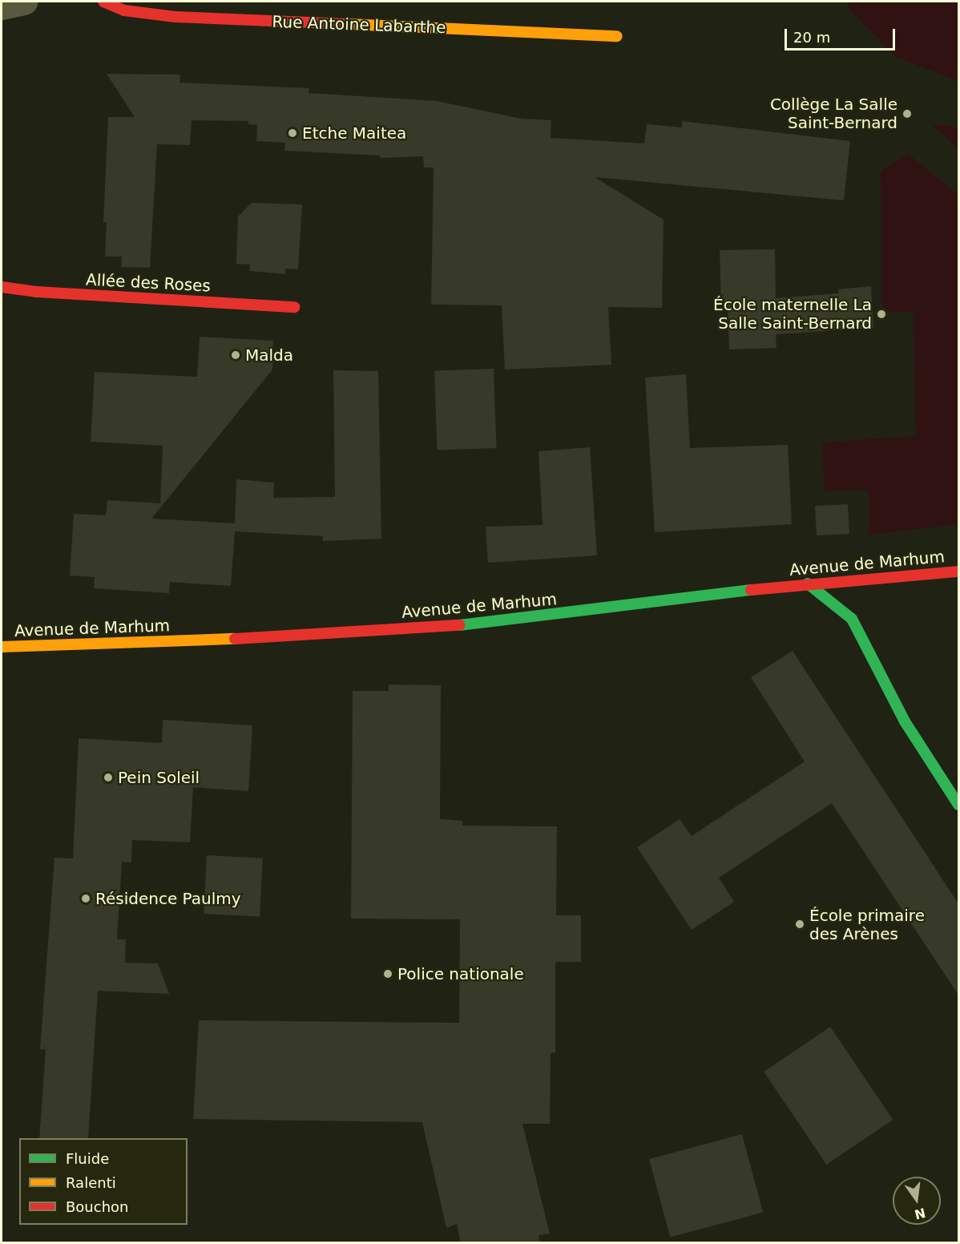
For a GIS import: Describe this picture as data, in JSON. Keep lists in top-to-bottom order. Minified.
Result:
{"streets":{"street":["Rue Antoine Labarthe","Allée des Roses","Avenue de Marhum"]},"places":["Collège La Salle Saint-Bernard","Etche Maitea","École maternelle La Salle Saint-Bernard","Malda","Pein Soleil","Résidence Paulmy","École primaire des Arènes","Police nationale"],"legend":["Fluide","Ralenti","Bouchon"],"scale_bar":"20 m","north":"bottom"}
